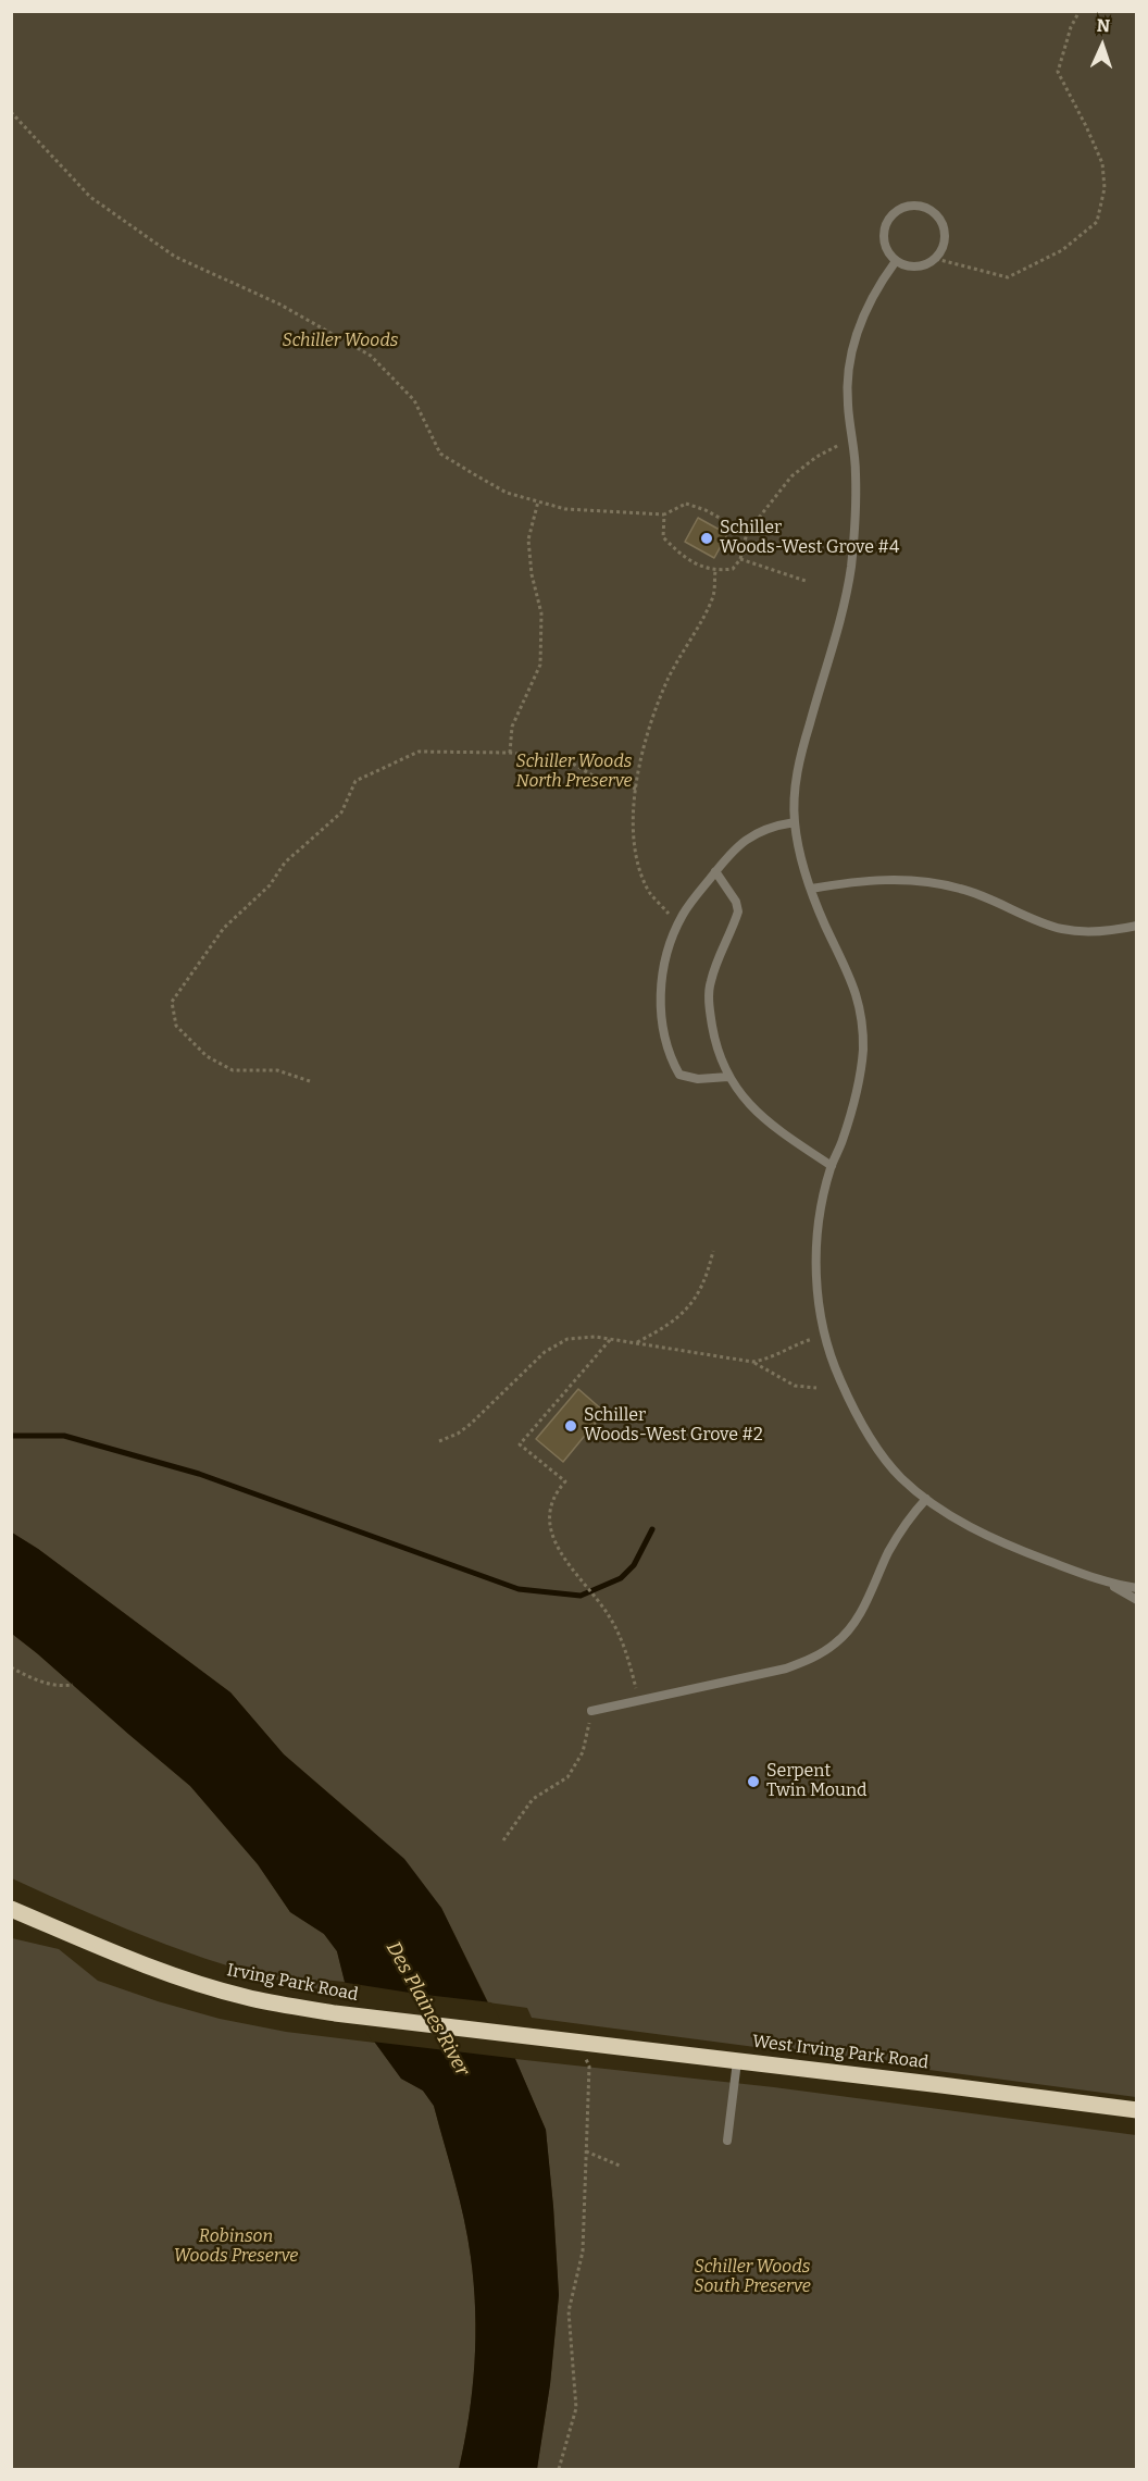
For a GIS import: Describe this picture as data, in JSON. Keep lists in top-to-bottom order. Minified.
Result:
{"streets":{"main road":["Irving Park Road","West Irving Park Road"]},"crossings":[["Irving Park Road","West Irving Park Road"]],"water":["Des Plaines River"],"parks":["Schiller Woods","Schiller Woods North Preserve","Robinson Woods Preserve","Schiller Woods South Preserve"],"places":["Schiller Woods-West Grove #4","Schiller Woods-West Grove #2","Serpent Twin Mound"],"north":"top"}
